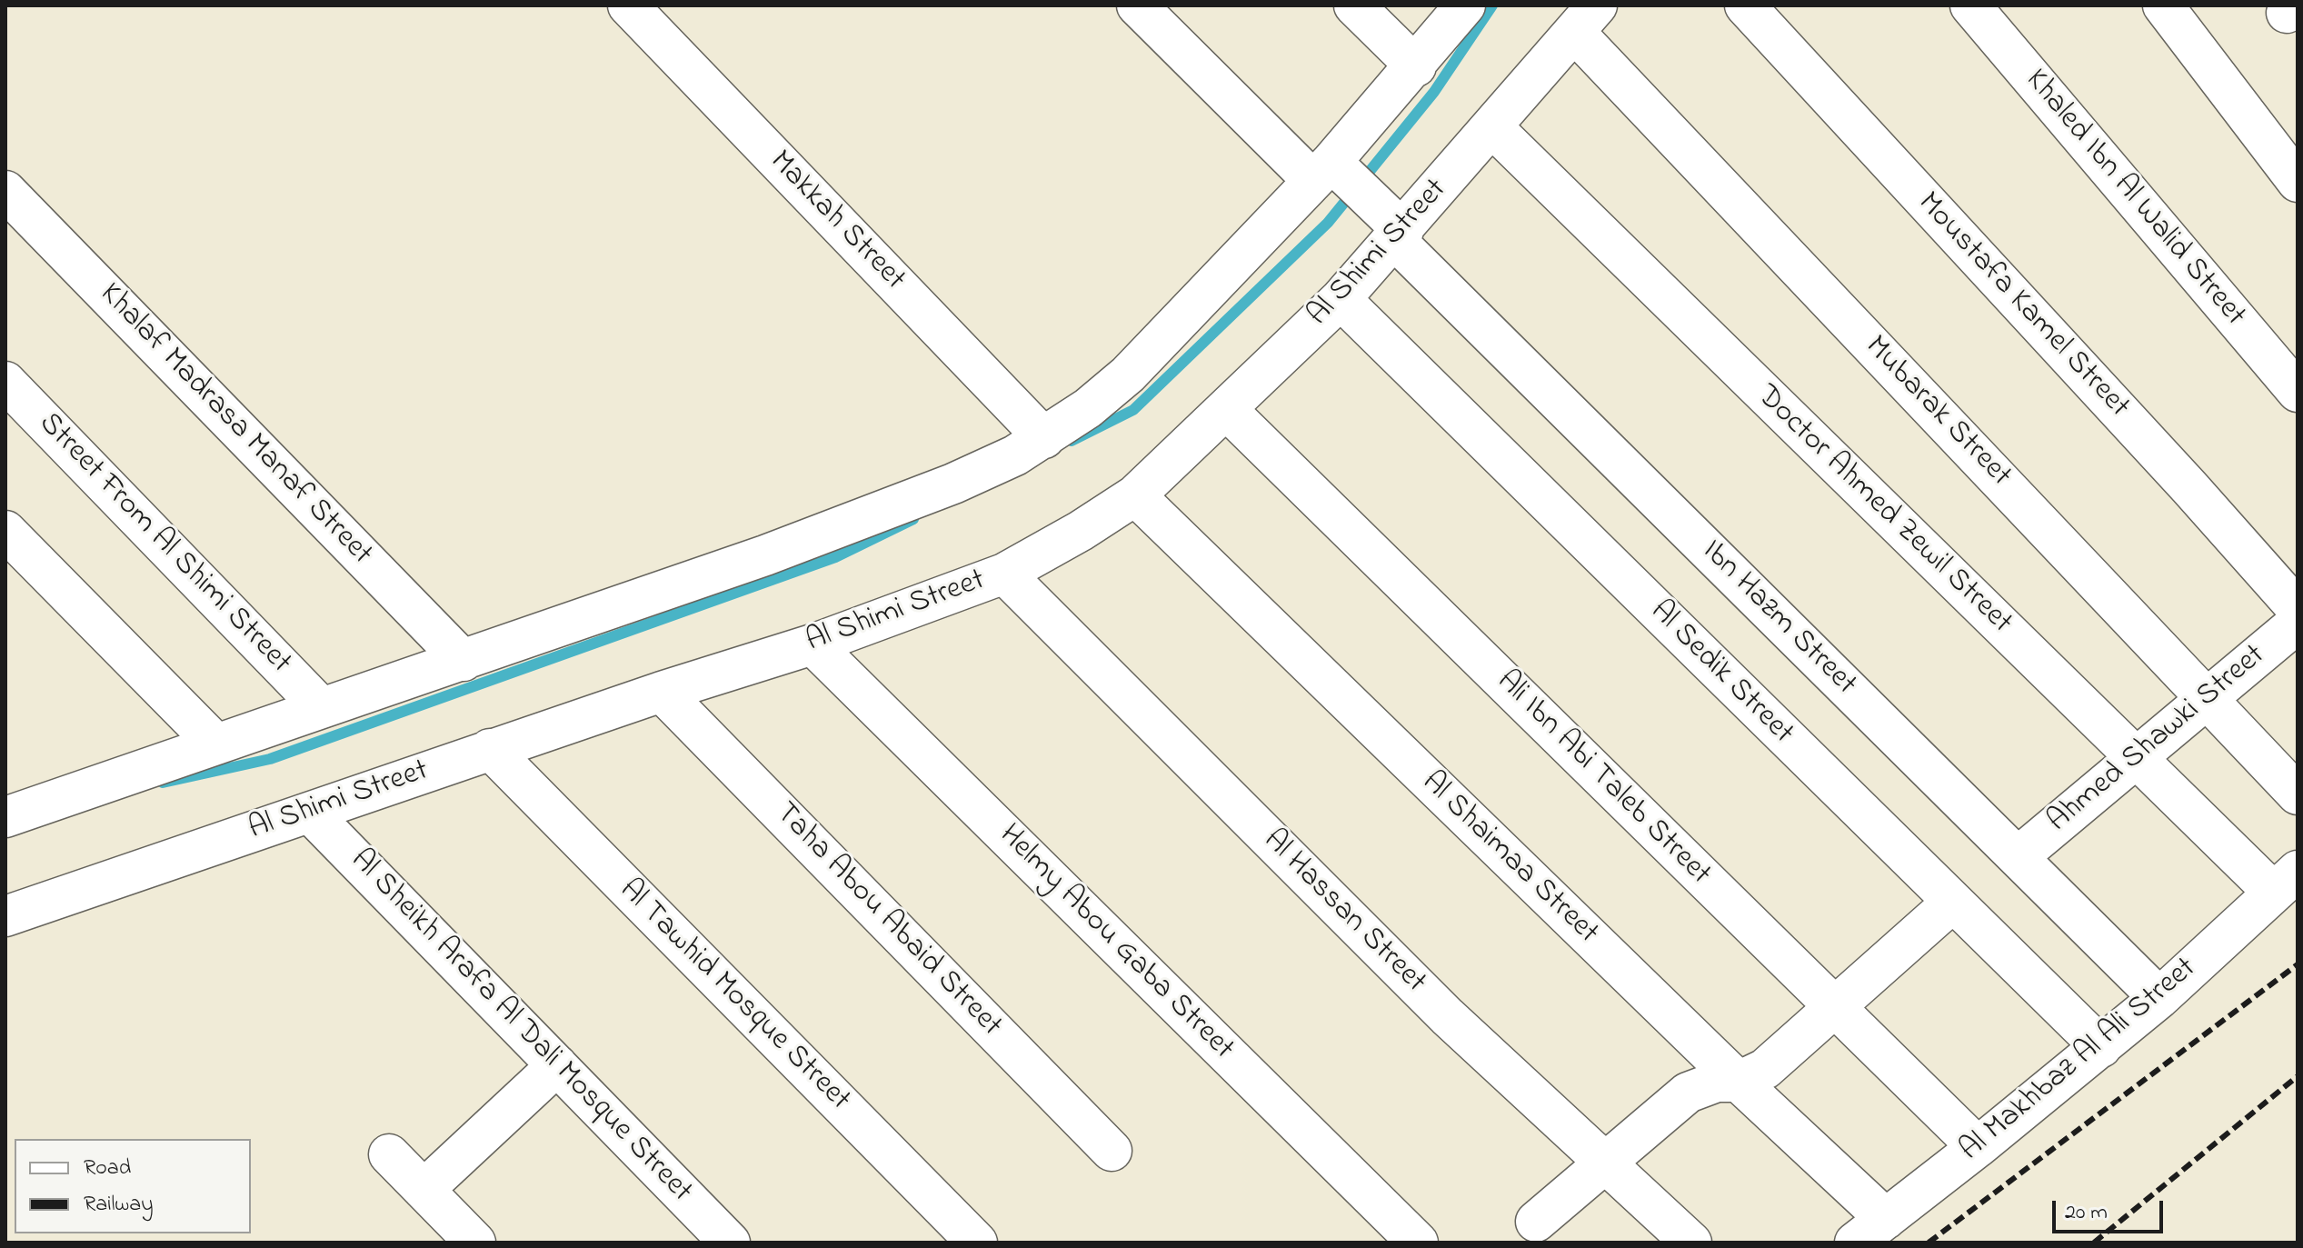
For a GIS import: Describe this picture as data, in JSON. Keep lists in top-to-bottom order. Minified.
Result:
{"streets":{"street":["Khaled Ibn Al Walid Street","Makkah Street","Al Shimi Street","Moustafa Kamel Street","Mubarak Street","Khalaf Madrasa Manaf Street","Doctor Ahmed Zewil Street","Street From Al Shimi Street","Ibn Hazm Street","Al Sedik Street","Ahmed Shawki Street","Ali Ibn Abi Taleb Street","Al Shaimaa Street","Al Hassan Street","Taha Abou Abaid Street","Helmy Abou Gaba Street","Al Tawhid Mosque Street","Al Sheikh Arafa Al Dali Mosque Street","Al Makhbaz Al Ali Street"]},"crossings":[["Al Shimi Street","Mubarak Street"],["Al Shimi Street","Doctor Ahmed Zewil Street"],["Al Shimi Street","Ibn Hazm Street"],["Al Shimi Street","Al Sedik Street"],["Al Shimi Street","Ali Ibn Abi Taleb Street"],["Al Shimi Street","Al Shaimaa Street"],["Al Shimi Street","Al Hassan Street"],["Al Shimi Street","Taha Abou Abaid Street"],["Al Shimi Street","Helmy Abou Gaba Street"],["Al Shimi Street","Al Tawhid Mosque Street"],["Al Shimi Street","Al Sheikh Arafa Al Dali Mosque Street"],["Mubarak Street","Ahmed Shawki Street"],["Doctor Ahmed Zewil Street","Ahmed Shawki Street"],["Doctor Ahmed Zewil Street","Al Makhbaz Al Ali Street"],["Ibn Hazm Street","Ahmed Shawki Street"],["Ibn Hazm Street","Al Makhbaz Al Ali Street"],["Al Sedik Street","Al Makhbaz Al Ali Street"],["Ali Ibn Abi Taleb Street","Al Makhbaz Al Ali Street"],["Al Shaimaa Street","Al Makhbaz Al Ali Street"]],"legend":["Road","Railway"],"scale_bar":"20 m"}
